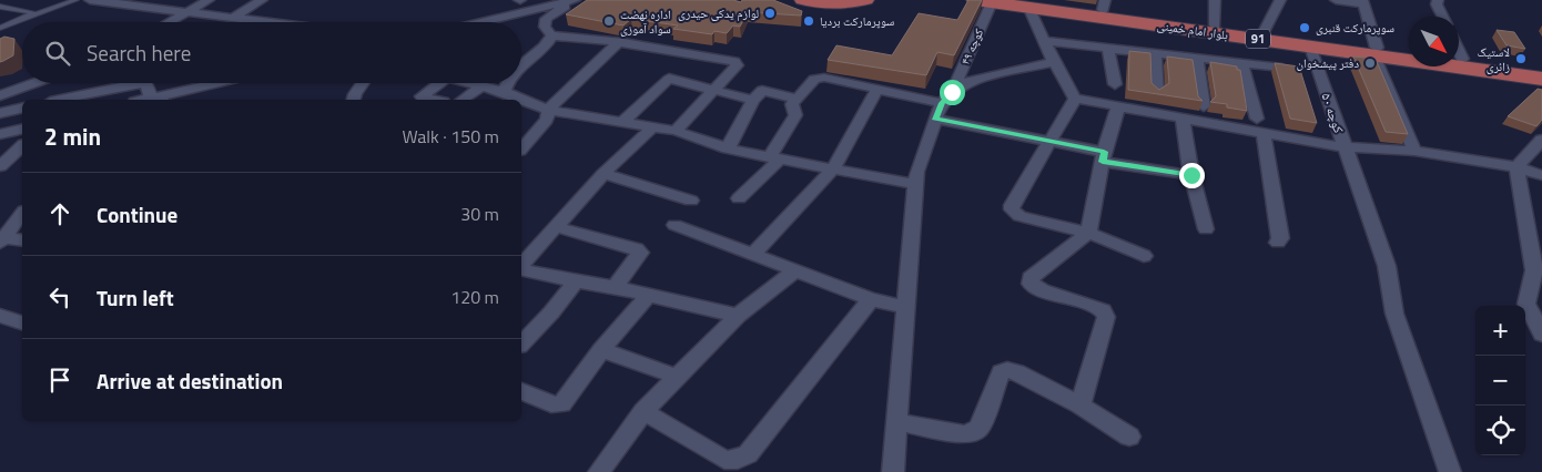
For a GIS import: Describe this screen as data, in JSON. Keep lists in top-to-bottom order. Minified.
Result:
{"streets":{"main road":["بلوار امام خمینی","91"],"street":["کوچه ۴۹","کوچه ۵۰"]},"crossings":[["بلوار امام خمینی","کوچه ۴۹"],["بلوار امام خمینی","کوچه ۵۰"]],"places":["لوازم یدکی حیدری","اداره نهضت سواد آموزی","سوپرمارکت بردیا","سوپرمارکت قنبری","لاستیک زائری","دفتر پیشخوان"],"north":"bottom right","page":{"search":"Search here","heading":["2 min","Walk · 150 m"],"list":[["Continue","30 m"],["Turn left","120 m"],"Arrive at destination"],"map_buttons":["+","−"]}}
